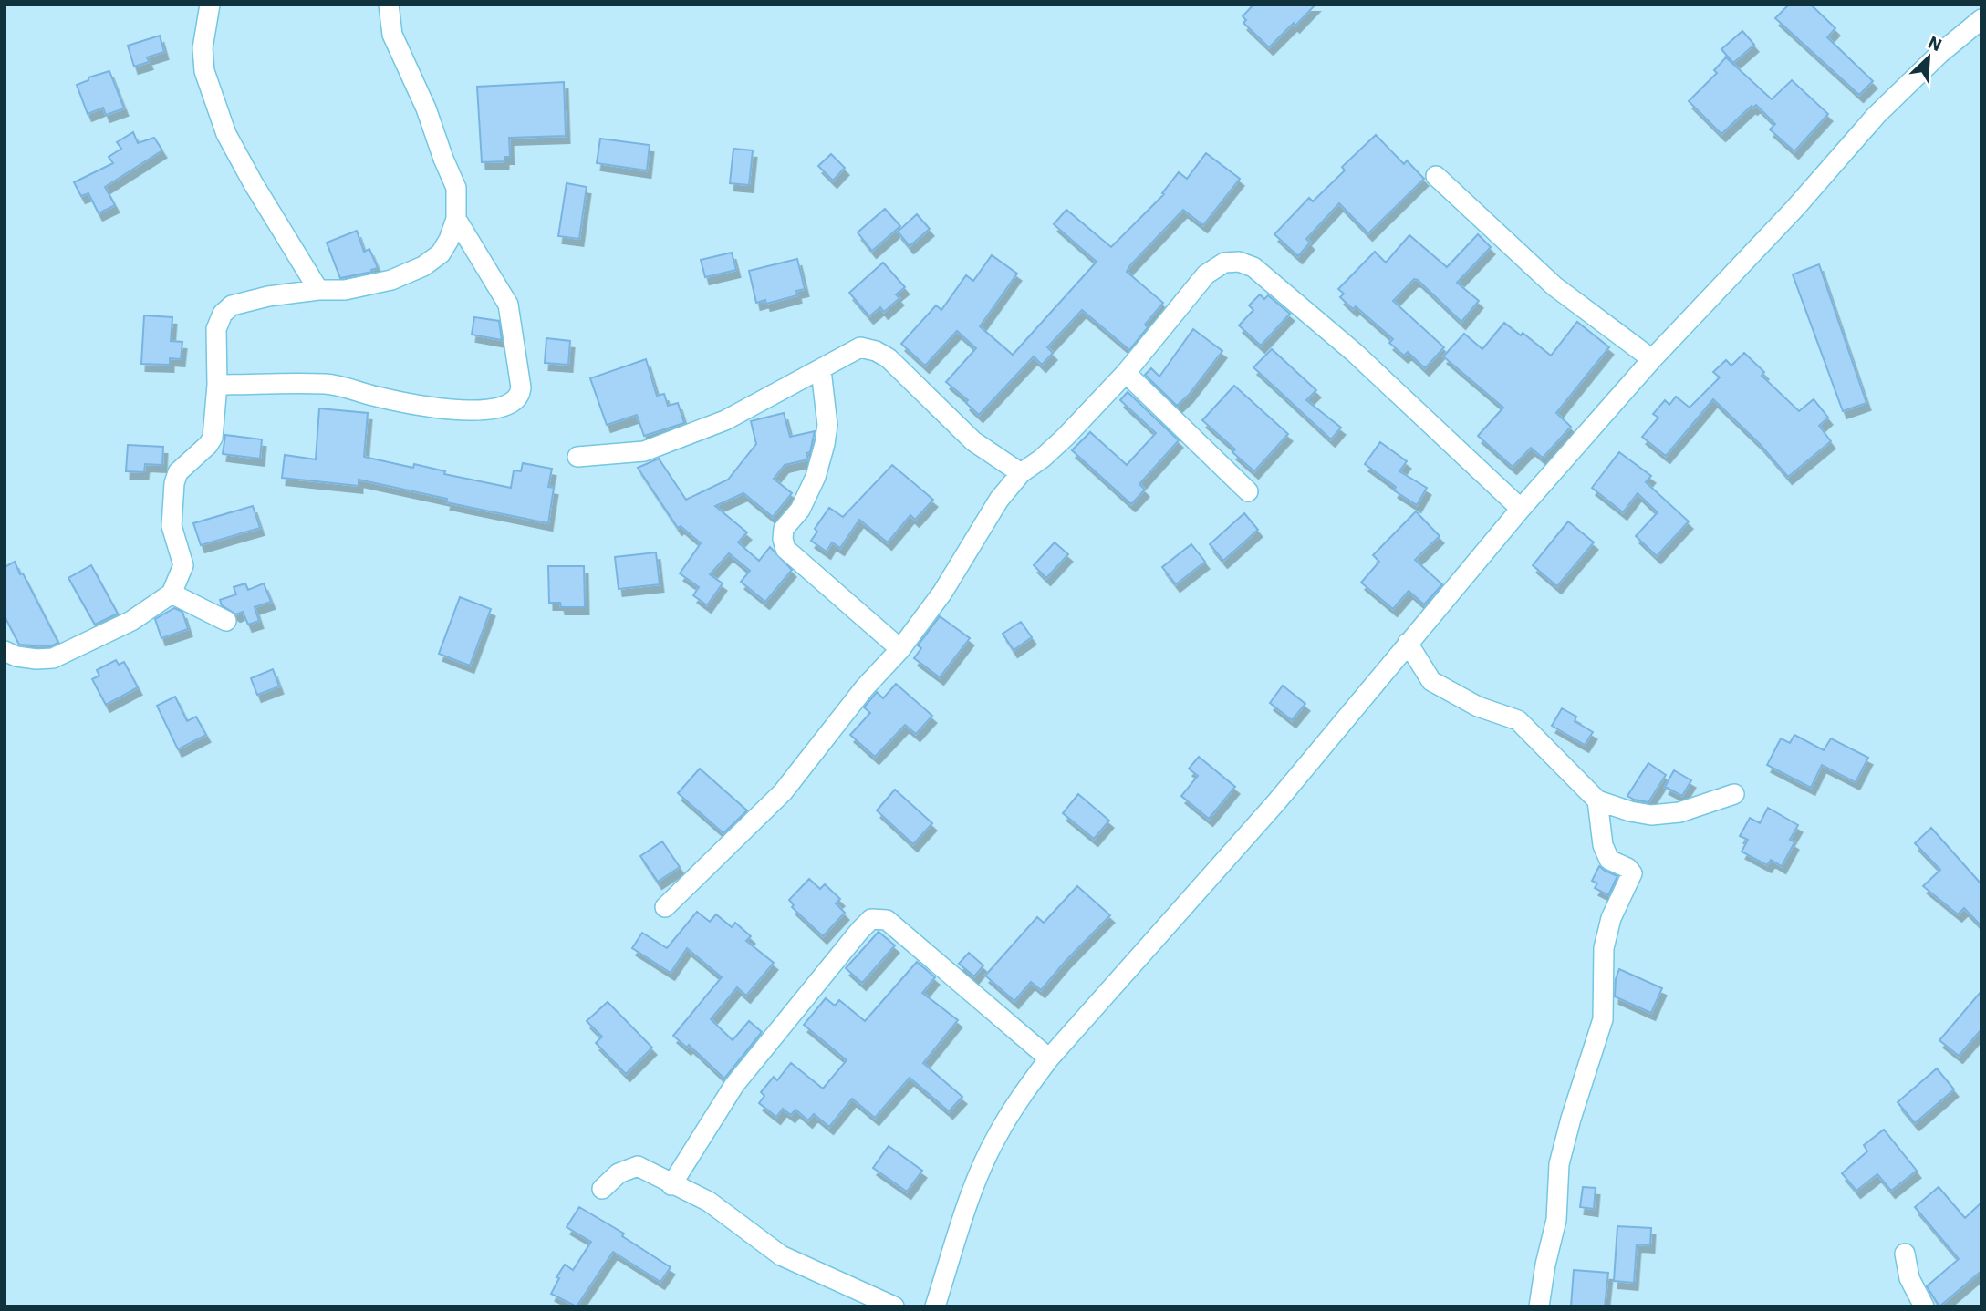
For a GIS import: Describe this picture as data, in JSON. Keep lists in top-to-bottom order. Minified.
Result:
{"north":"top right"}
